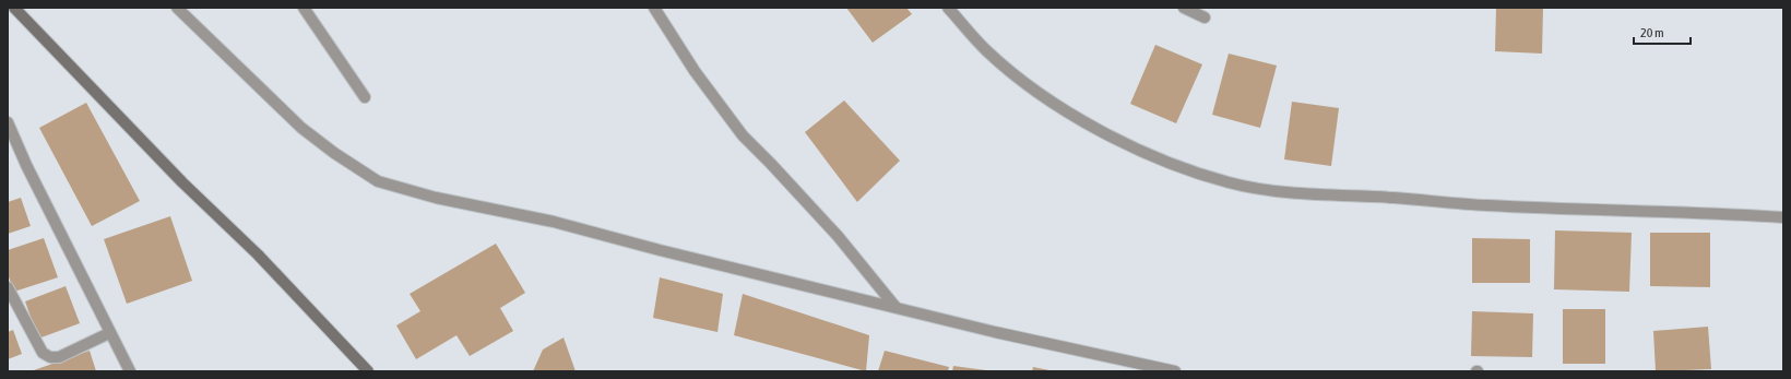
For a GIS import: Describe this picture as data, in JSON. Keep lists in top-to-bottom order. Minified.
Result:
{"scale_bar":"20 m"}
